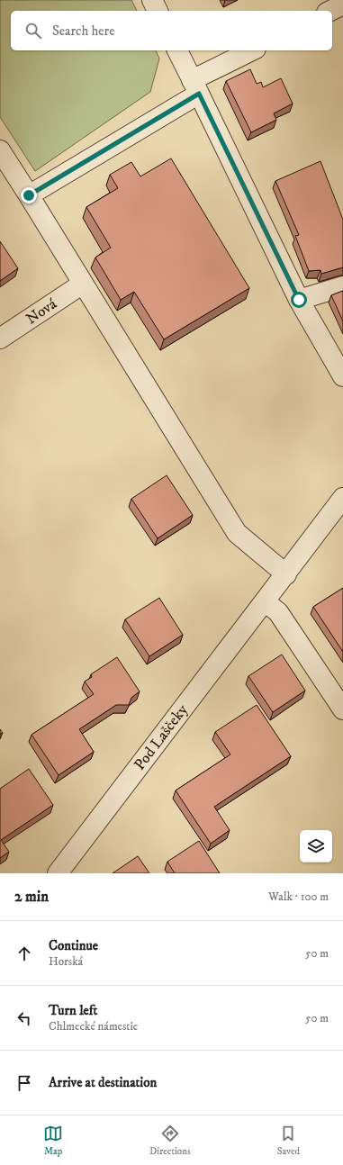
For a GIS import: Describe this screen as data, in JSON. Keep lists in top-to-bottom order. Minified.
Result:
{"streets":{"street":["Nová","Pod Laščeky"]},"page":{"search":"Search here","heading":["2 min","Walk · 100 m"],"list":[["Continue","Horská","50 m"],["Turn left","Chlmecké námestie","50 m"],"Arrive at destination"],"nav":["Map","Directions","Saved"]}}
